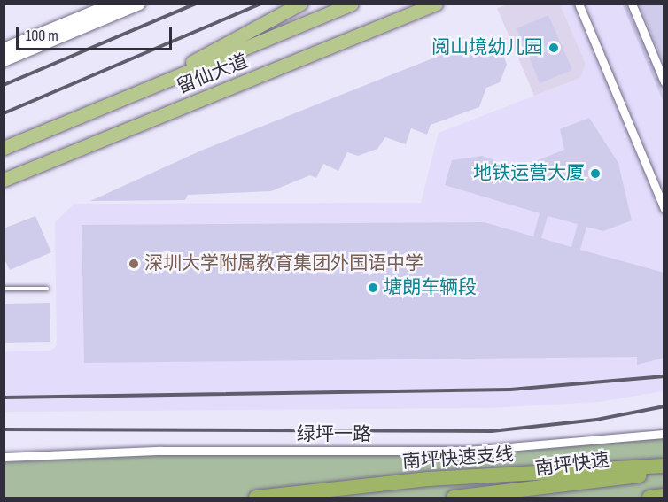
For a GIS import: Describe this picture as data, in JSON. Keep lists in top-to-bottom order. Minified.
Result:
{"streets":{"highway":["南坪快速支线","南坪快速"],"main road":["留仙大道"],"street":["绿坪一路"]},"places":["阅山境幼儿园","地铁运营大厦","深圳大学附属教育集团外国语中学","塘朗车辆段"],"scale_bar":"100 m"}
